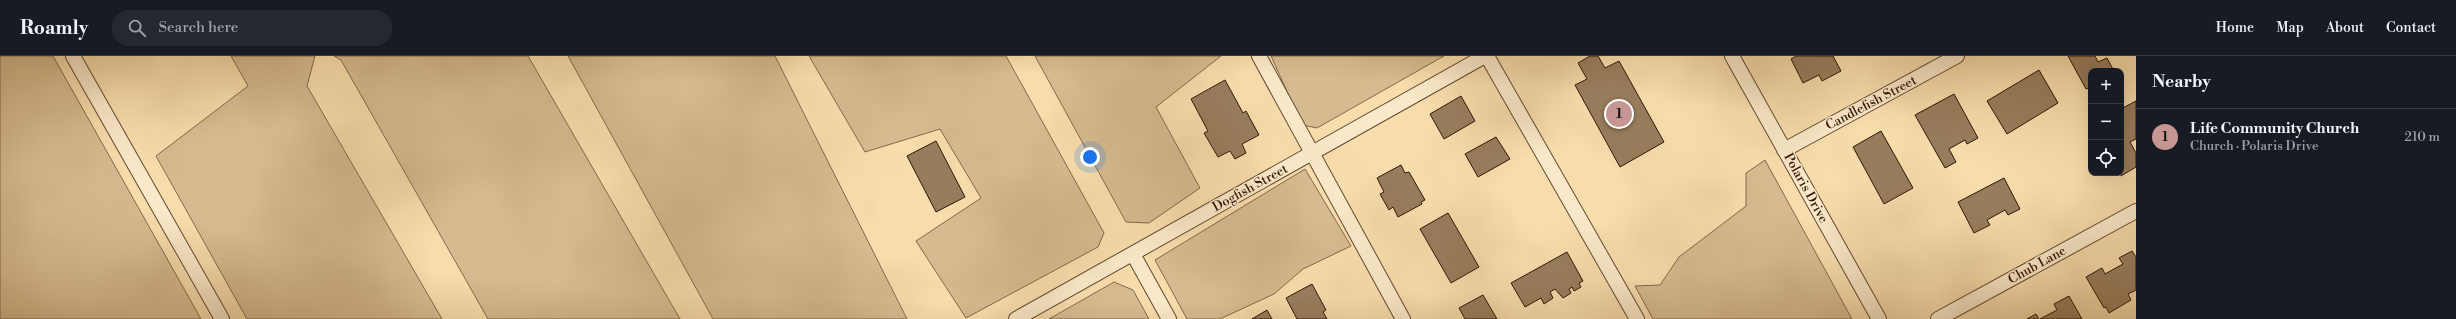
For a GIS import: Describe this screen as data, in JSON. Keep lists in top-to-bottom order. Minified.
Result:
{"streets":{"street":["Candlefish Street","Dogfish Street","Polaris Drive","Chub Lane"]},"crossings":[["Candlefish Street","Polaris Drive"]],"page":{"header":"Roamly","search":"Search here","nav":["Home","Map","About","Contact"],"heading":"Nearby","map_buttons":["+","−"],"pins":"1","list":[{"mark":"1","name":"Life Community Church","note":"Church · Polaris Drive","value":"210 m"}]}}
